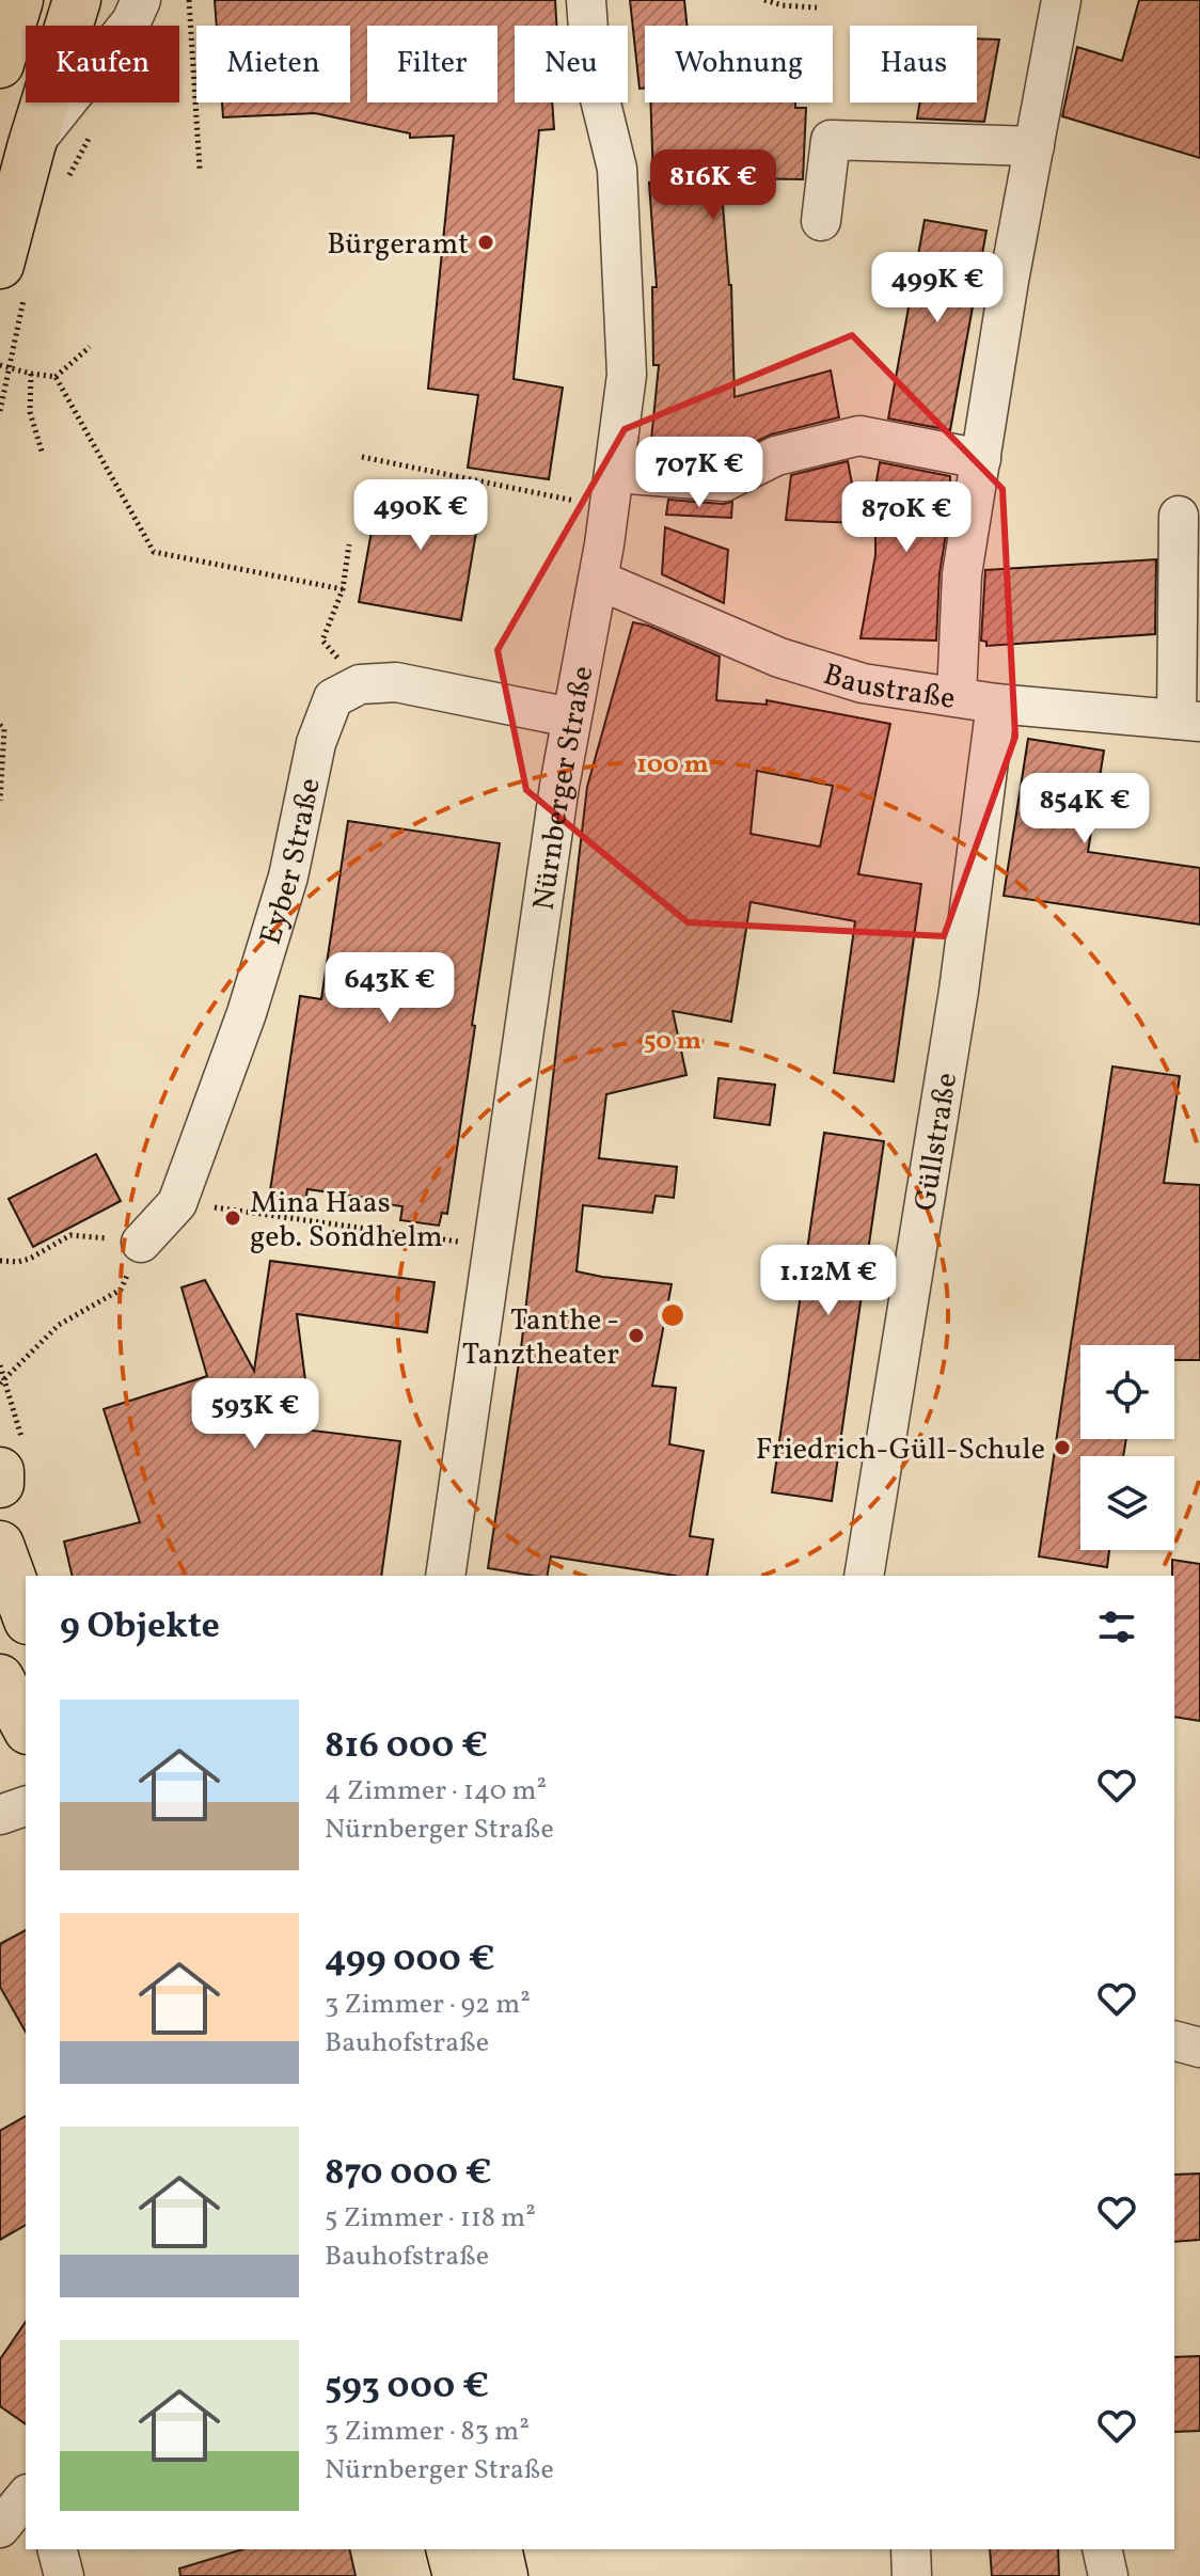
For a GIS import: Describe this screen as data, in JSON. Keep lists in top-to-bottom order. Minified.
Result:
{"streets":{"street":["Baustraße","Nürnberger Straße","Eyber Straße","Güllstraße"]},"crossings":[["Baustraße","Nürnberger Straße"],["Baustraße","Güllstraße"]],"places":["Bürgeramt","Mina Haas geb. Sondhelm","Tanthe - Tanztheater","Friedrich-Güll-Schule"],"page":{"chip":["Kaufen","Mieten","Filter","Neu","Wohnung","Haus"],"price":["816K €","499K €","707K €","490K €","870K €","854K €","643K €","1.12M €","593K €"],"heading":"9 Objekte","list":[{"name":"816 000 €","note":"4 Zimmer · 140 m² · Nürnberger Straße"},{"name":"499 000 €","note":"3 Zimmer · 92 m² · Bauhofstraße"},{"name":"870 000 €","note":"5 Zimmer · 118 m² · Bauhofstraße"},{"name":"593 000 €","note":"3 Zimmer · 83 m² · Nürnberger Straße"}]},"rings":["100 m","50 m"]}
